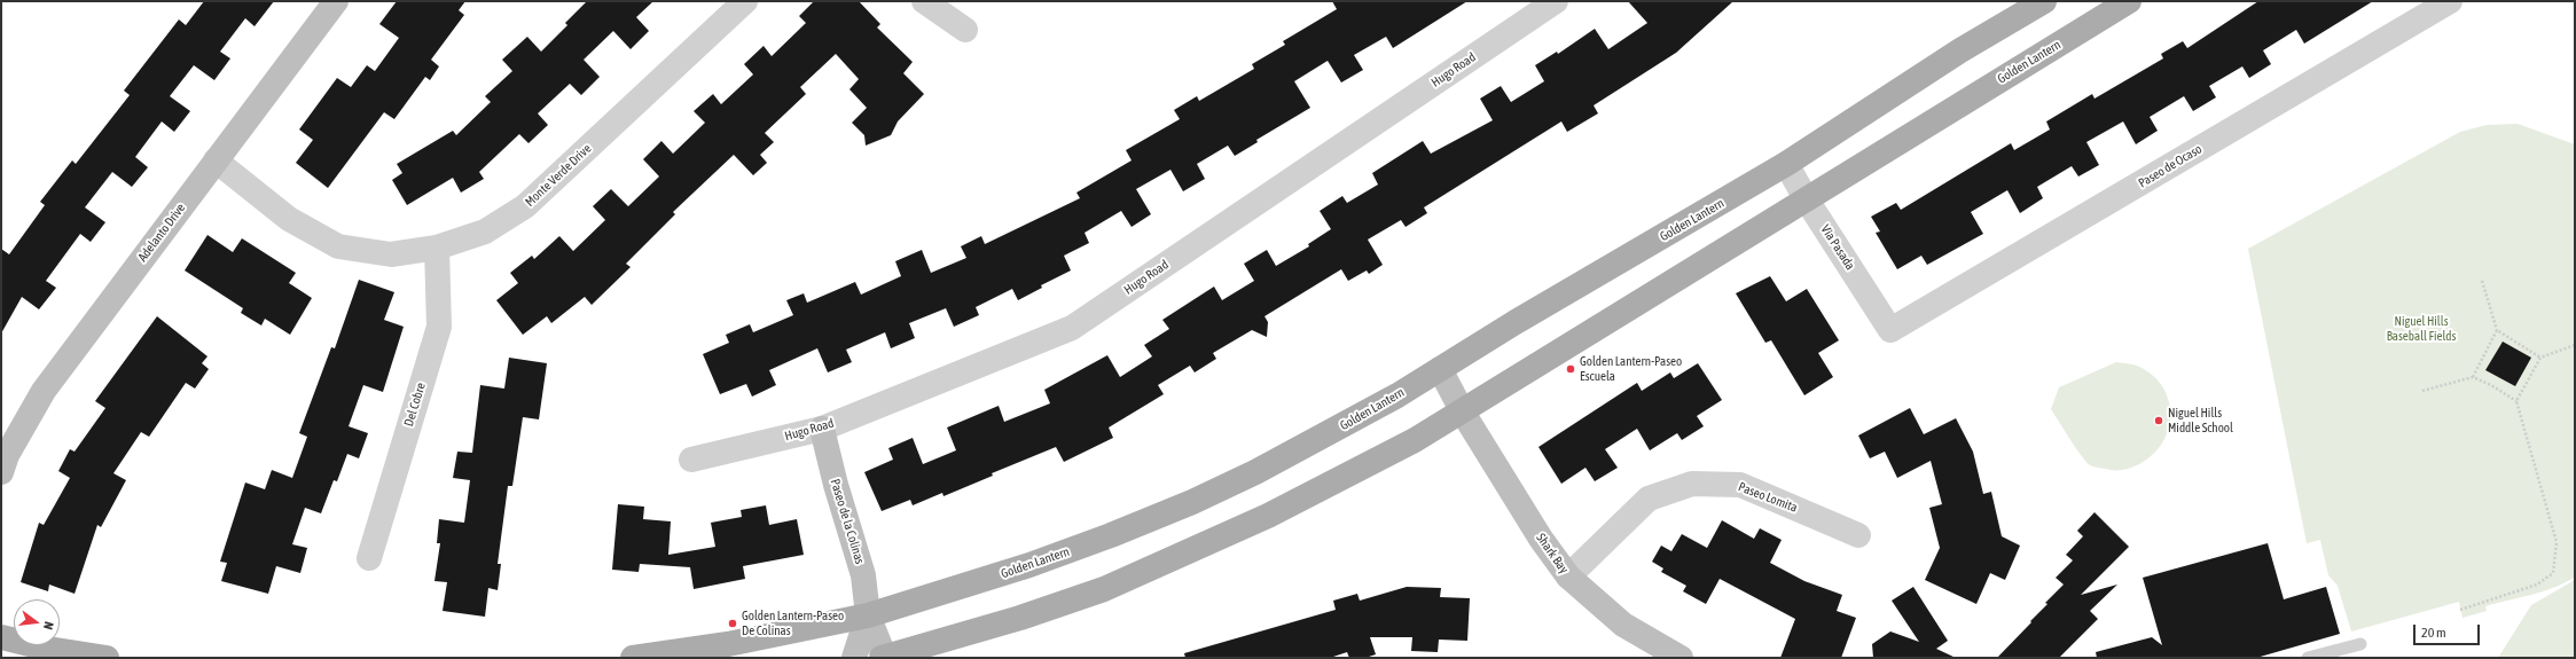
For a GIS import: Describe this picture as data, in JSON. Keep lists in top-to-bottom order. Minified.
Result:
{"streets":{"main road":["Golden Lantern"],"street":["Hugo Road","Paseo de Ocaso","Monte Verde Drive","Adelanto Drive","Via Pasada","Del Cobre","Paseo Lomita","Paseo de la Colinas","Shark Bay"]},"crossings":[["Golden Lantern","Via Pasada"],["Golden Lantern","Paseo de la Colinas"],["Golden Lantern","Shark Bay"],["Hugo Road","Paseo de la Colinas"],["Paseo de Ocaso","Via Pasada"],["Monte Verde Drive","Adelanto Drive"],["Monte Verde Drive","Del Cobre"],["Paseo Lomita","Shark Bay"]],"parks":["Niguel Hills Baseball Fields"],"places":["Golden Lantern-Paseo Escuela","Niguel Hills Middle School","Golden Lantern-Paseo De Colinas"],"scale_bar":"20 m","north":"right"}
